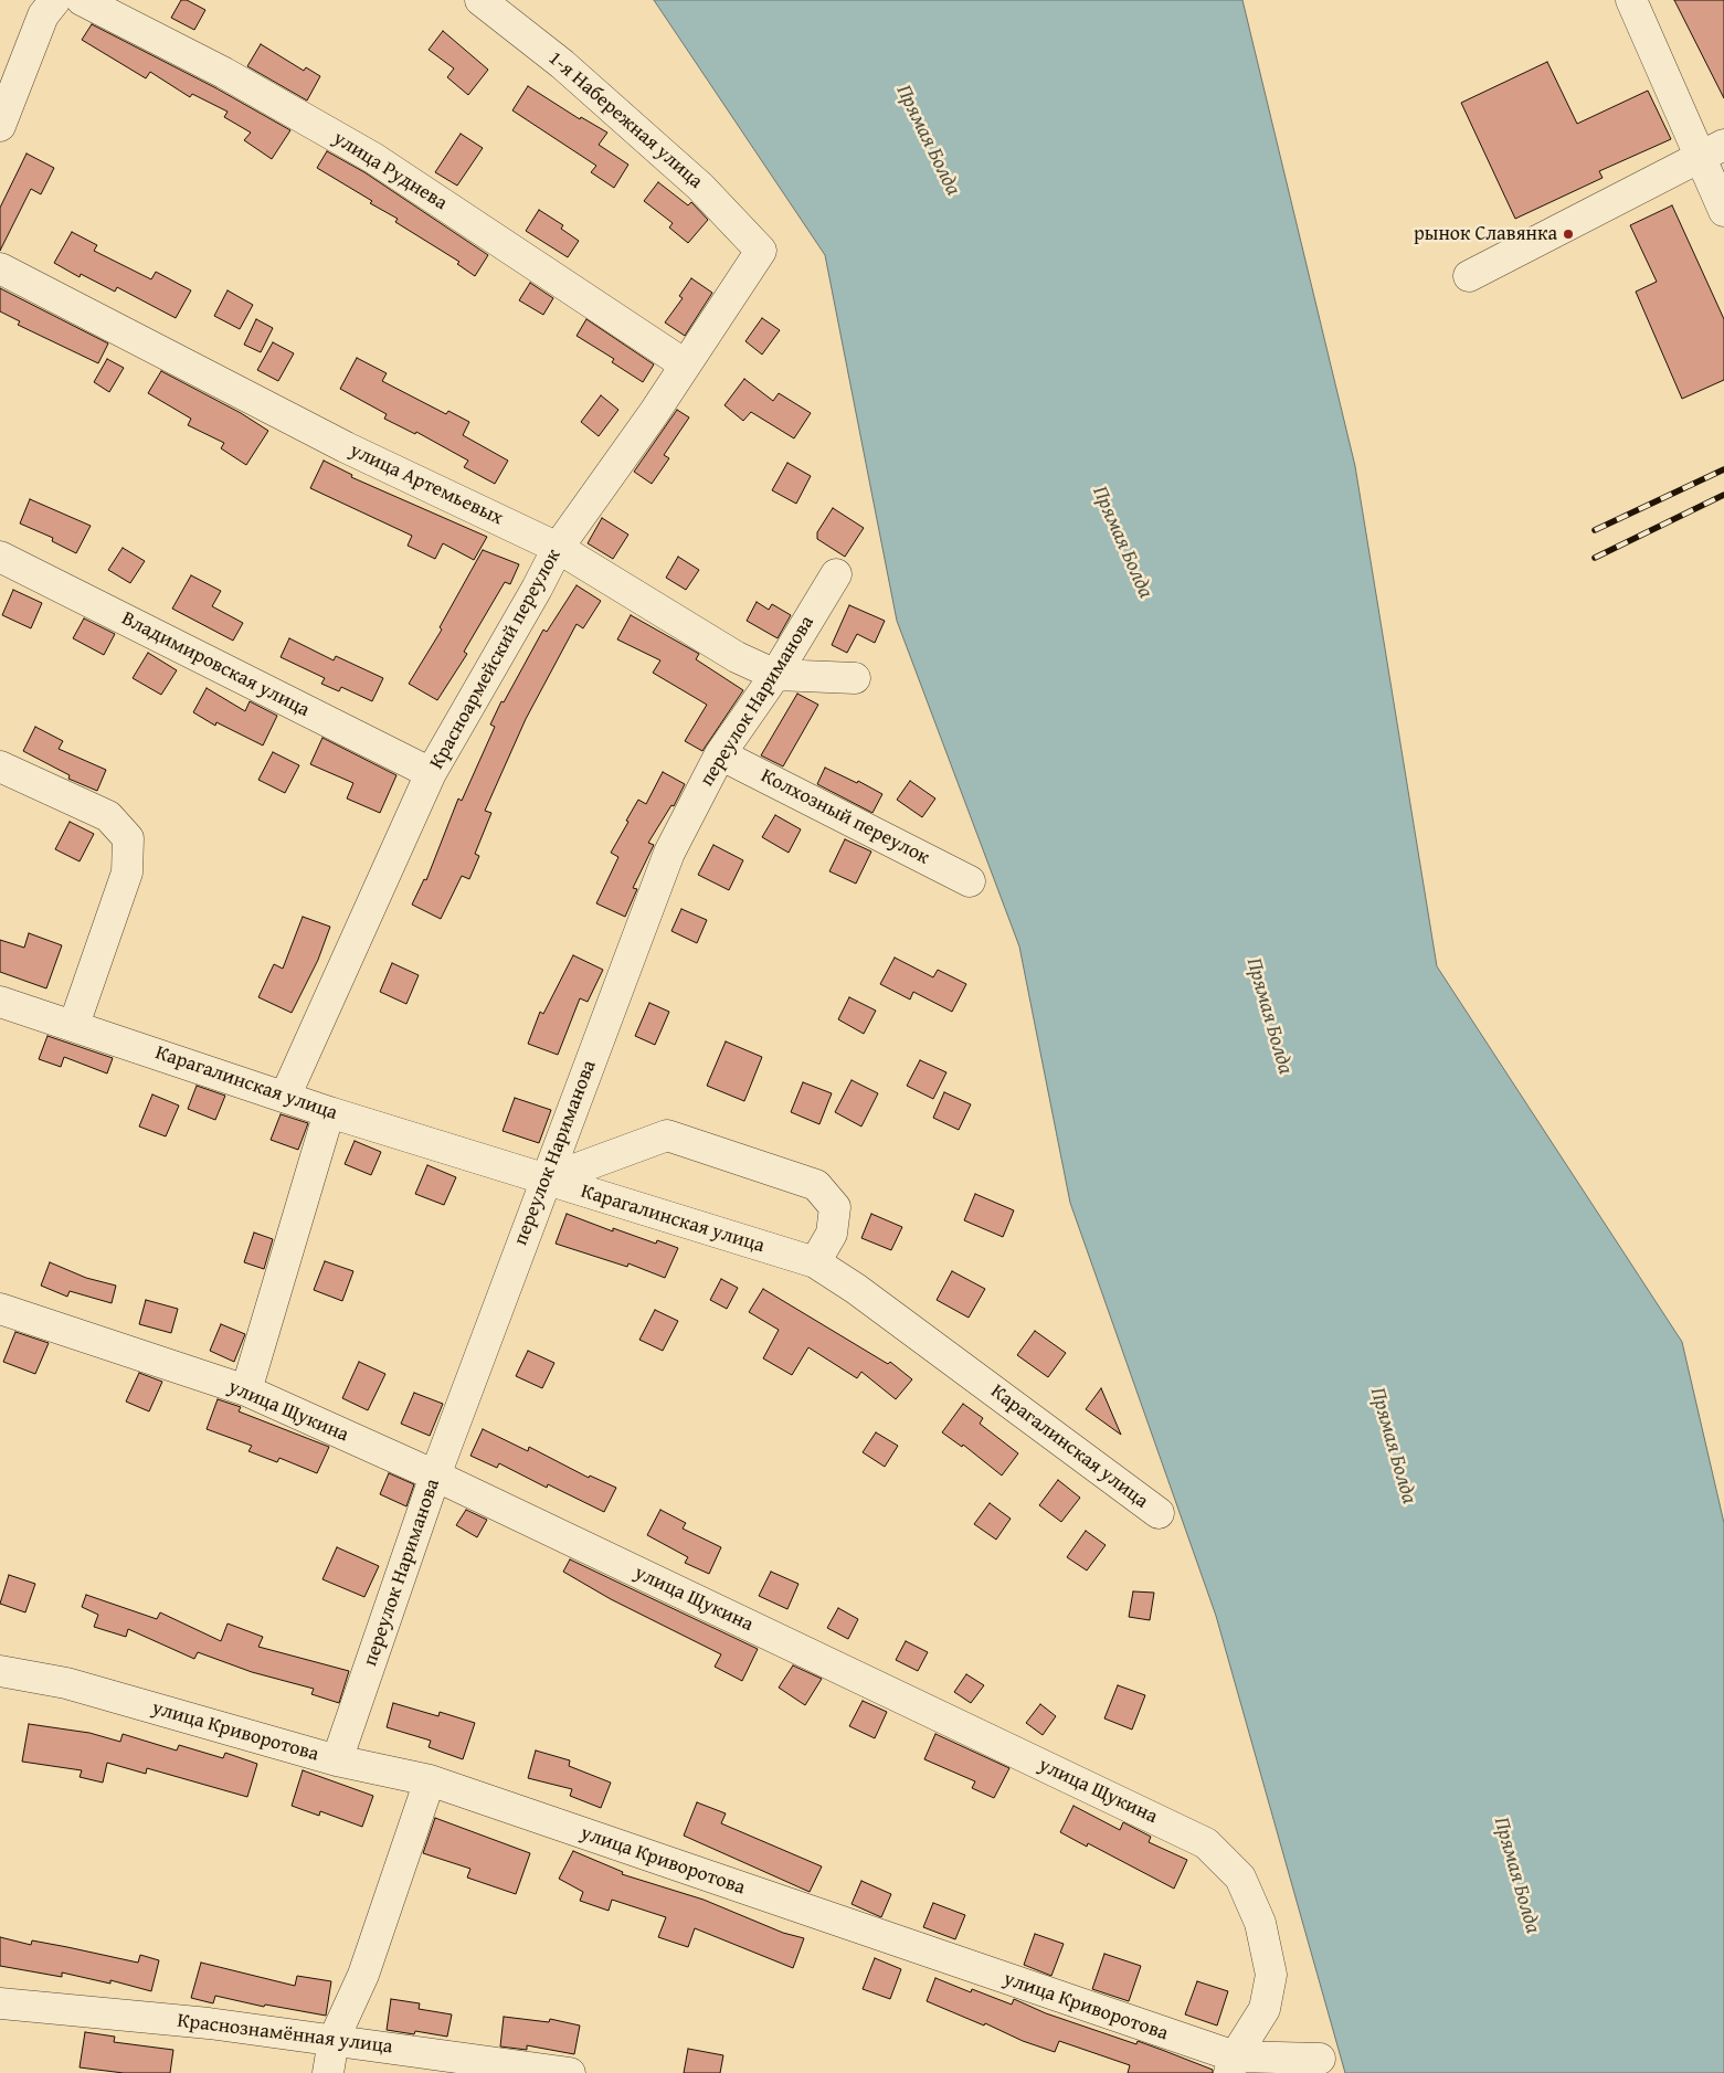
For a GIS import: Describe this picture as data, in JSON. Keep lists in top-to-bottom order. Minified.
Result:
{"streets":{"street":["1-я Набережная улица","улица Руднева","улица Артемьевых","Красноармейский переулок","Владимировская улица","переулок Нариманова","Колхозный переулок","Карагалинская улица","улица Щукина","улица Криворотова","Краснознамённая улица"]},"crossings":[["1-я Набережная улица","Красноармейский переулок"],["улица Руднева","Красноармейский переулок"],["улица Артемьевых","Красноармейский переулок"],["улица Артемьевых","переулок Нариманова"],["Красноармейский переулок","Владимировская улица"],["Красноармейский переулок","Карагалинская улица"],["переулок Нариманова","Колхозный переулок"],["переулок Нариманова","Карагалинская улица"],["переулок Нариманова","улица Щукина"],["переулок Нариманова","улица Криворотова"],["улица Щукина","улица Криворотова"]],"water":["Прямая Болда"],"places":["рынок Славянка"]}
